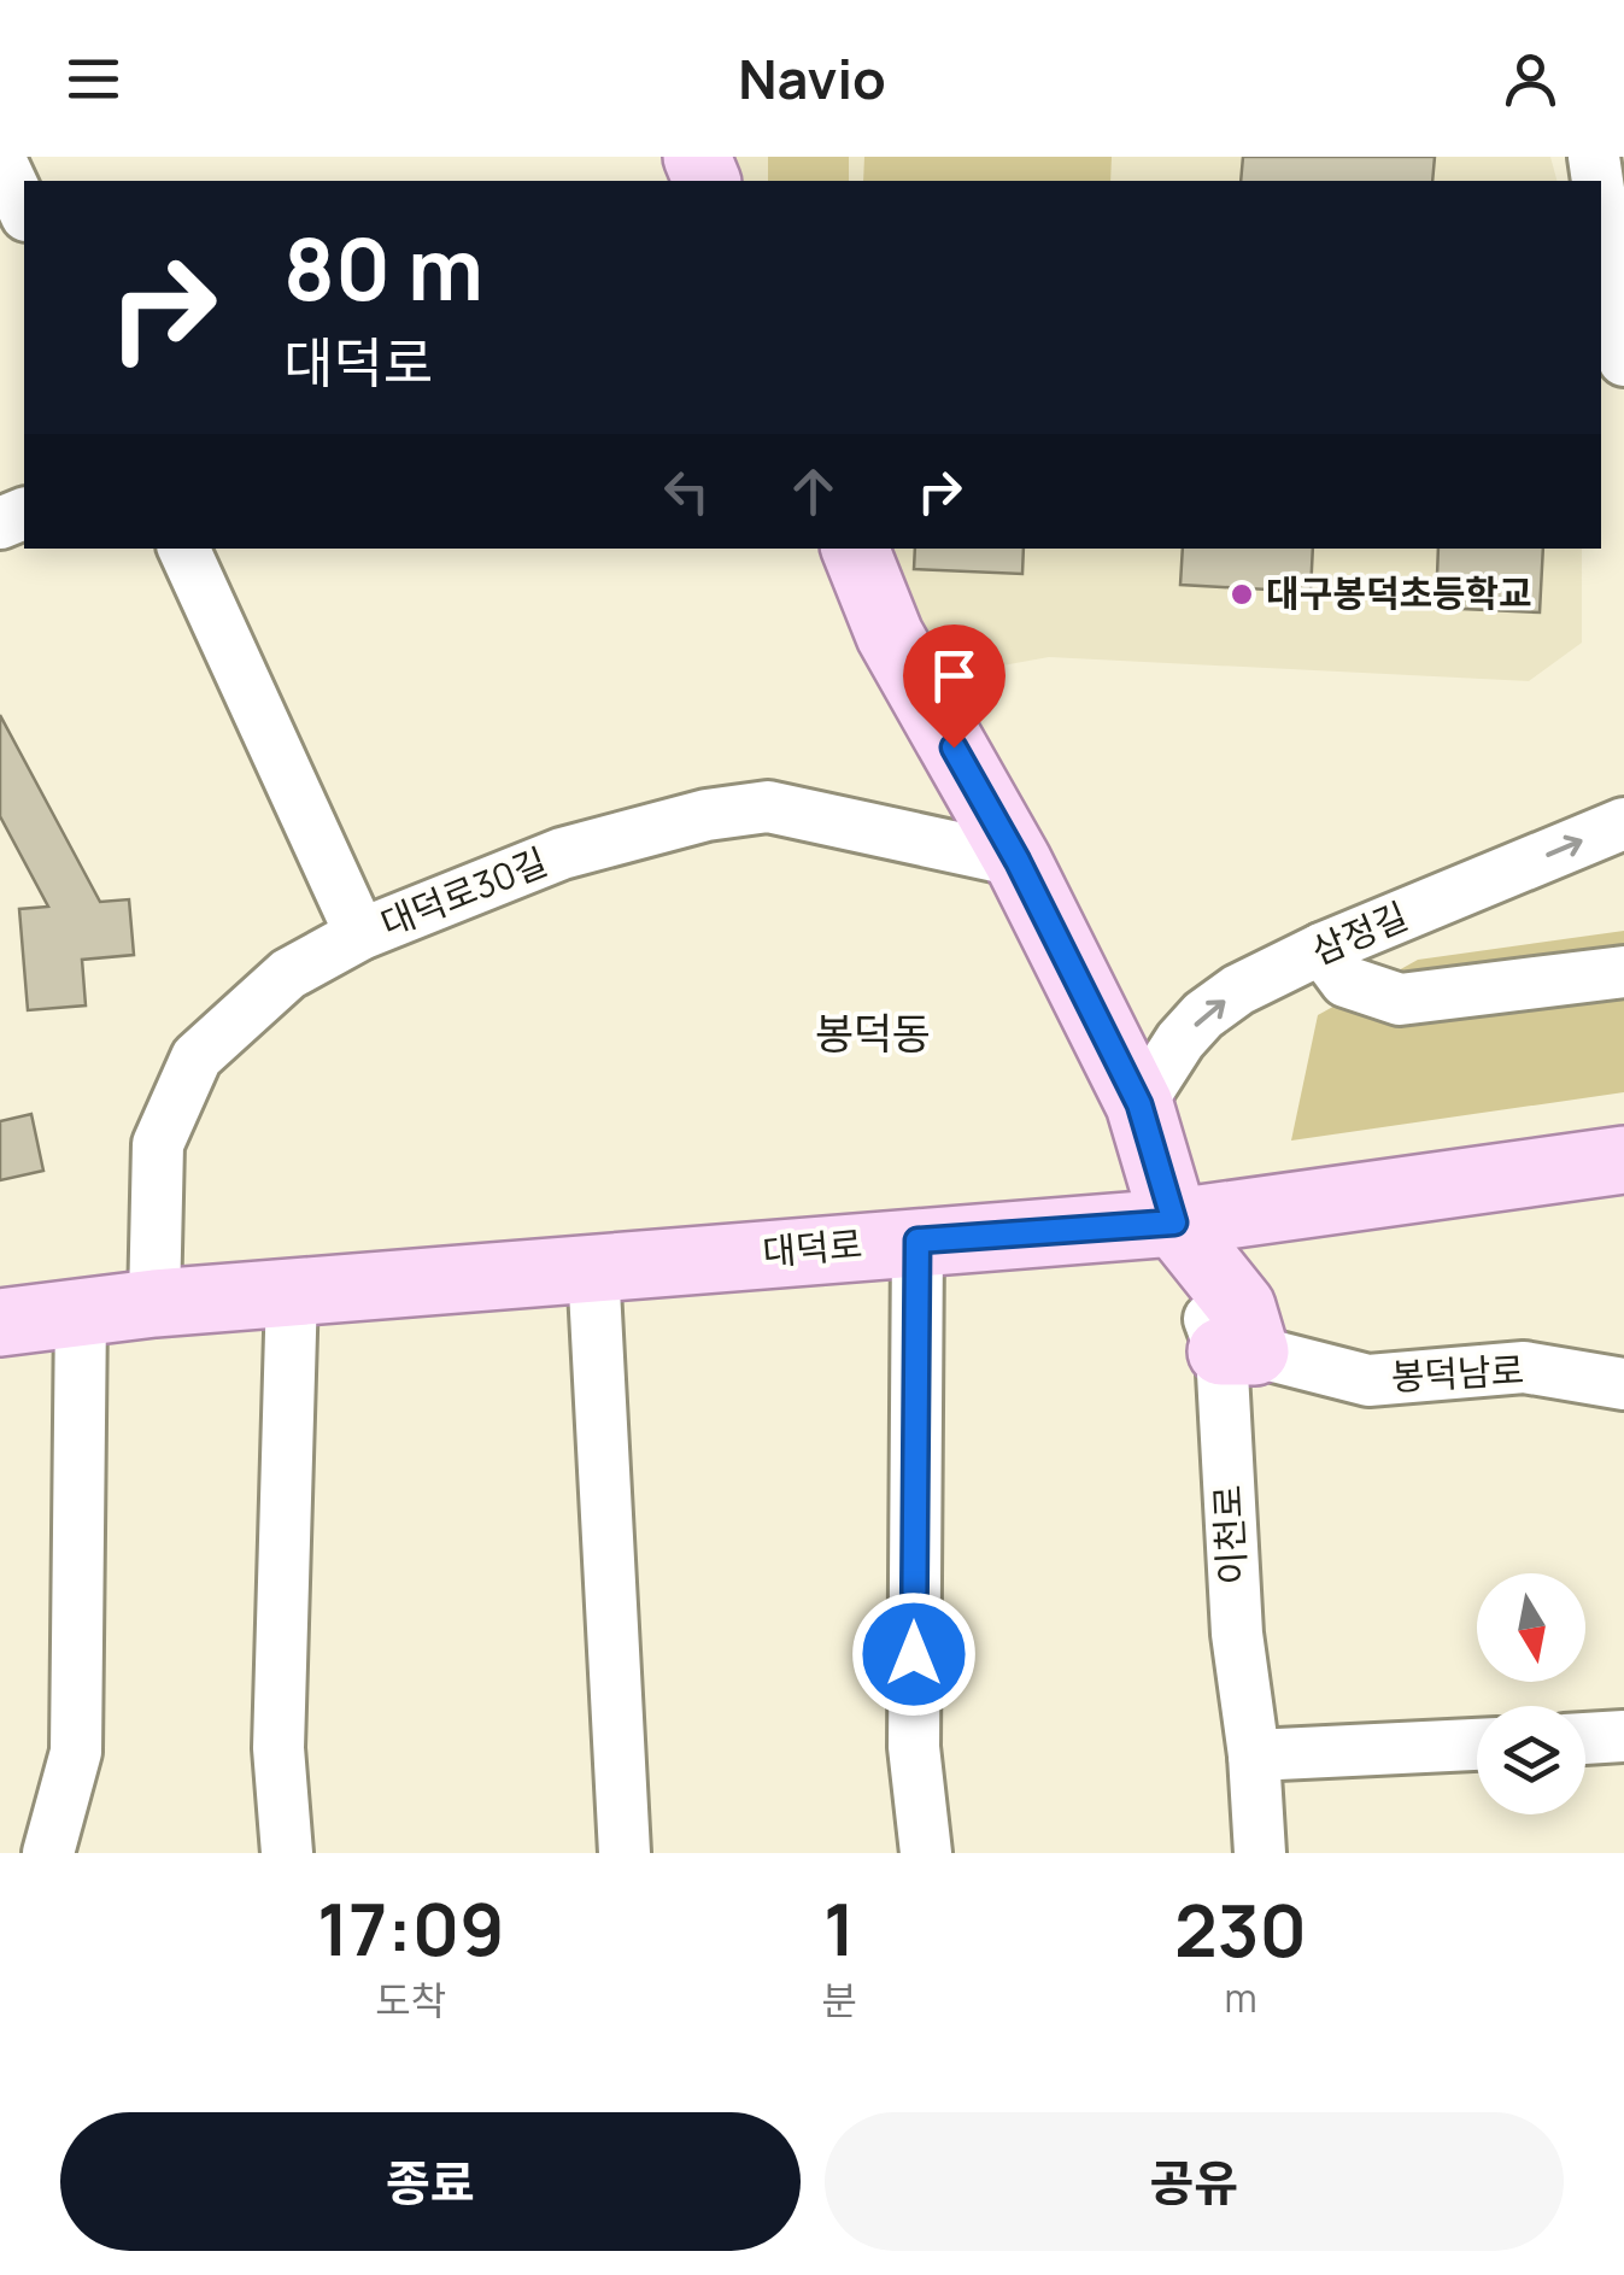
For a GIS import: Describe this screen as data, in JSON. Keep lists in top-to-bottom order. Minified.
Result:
{"streets":{"main road":["대덕로"],"street":["대덕로30길","삼정길","봉덕남로","이천로"]},"crossings":[["대덕로30길","대덕로"],["봉덕남로","이천로"]],"one_way":["삼정길"],"districts":["봉덕동"],"places":["대구봉덕초등학교"],"north":"bottom","page":{"header":"Navio","turn":["80 m","대덕로"],"eta":["17:09","도착","1","분","230","m"],"buttons":["종료","공유"]}}
